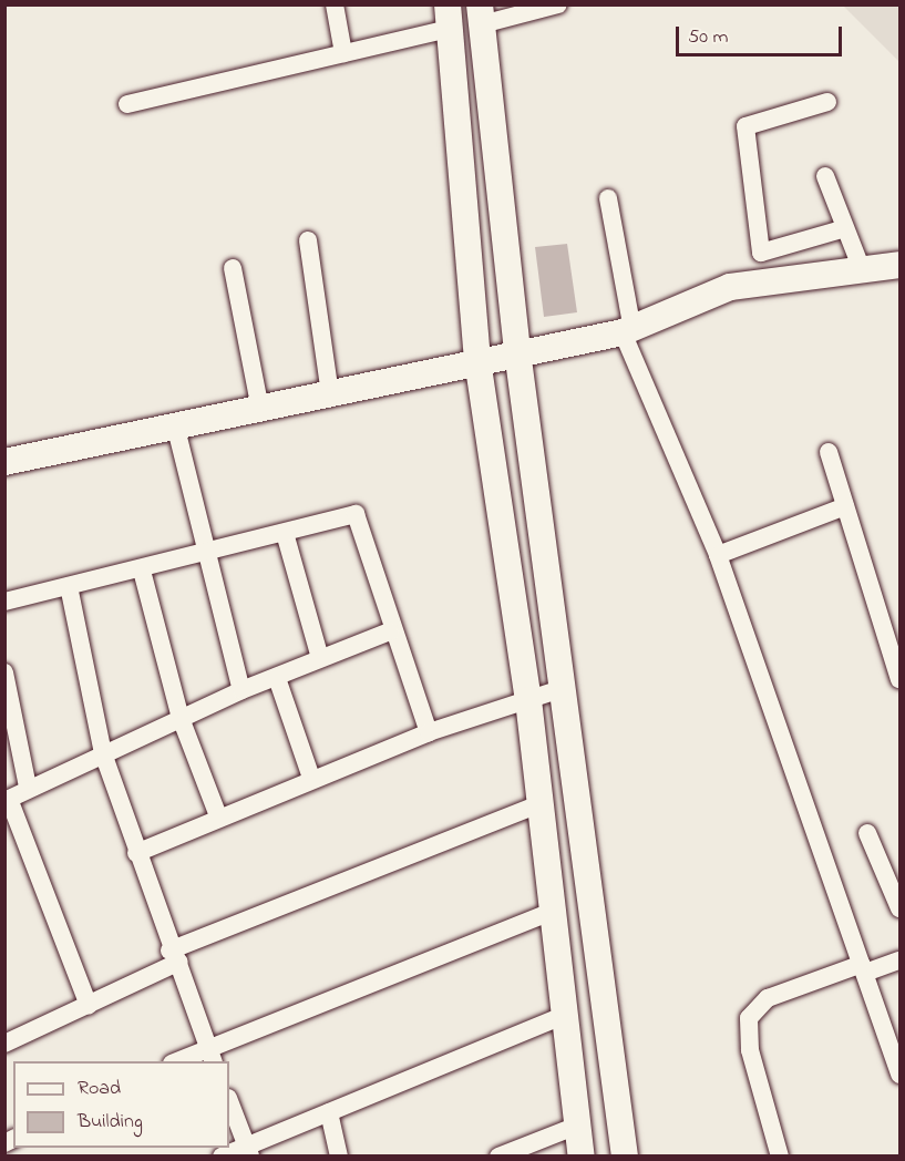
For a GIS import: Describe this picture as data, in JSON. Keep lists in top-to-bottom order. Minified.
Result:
{"legend":["Road","Building"],"scale_bar":"50 m"}
